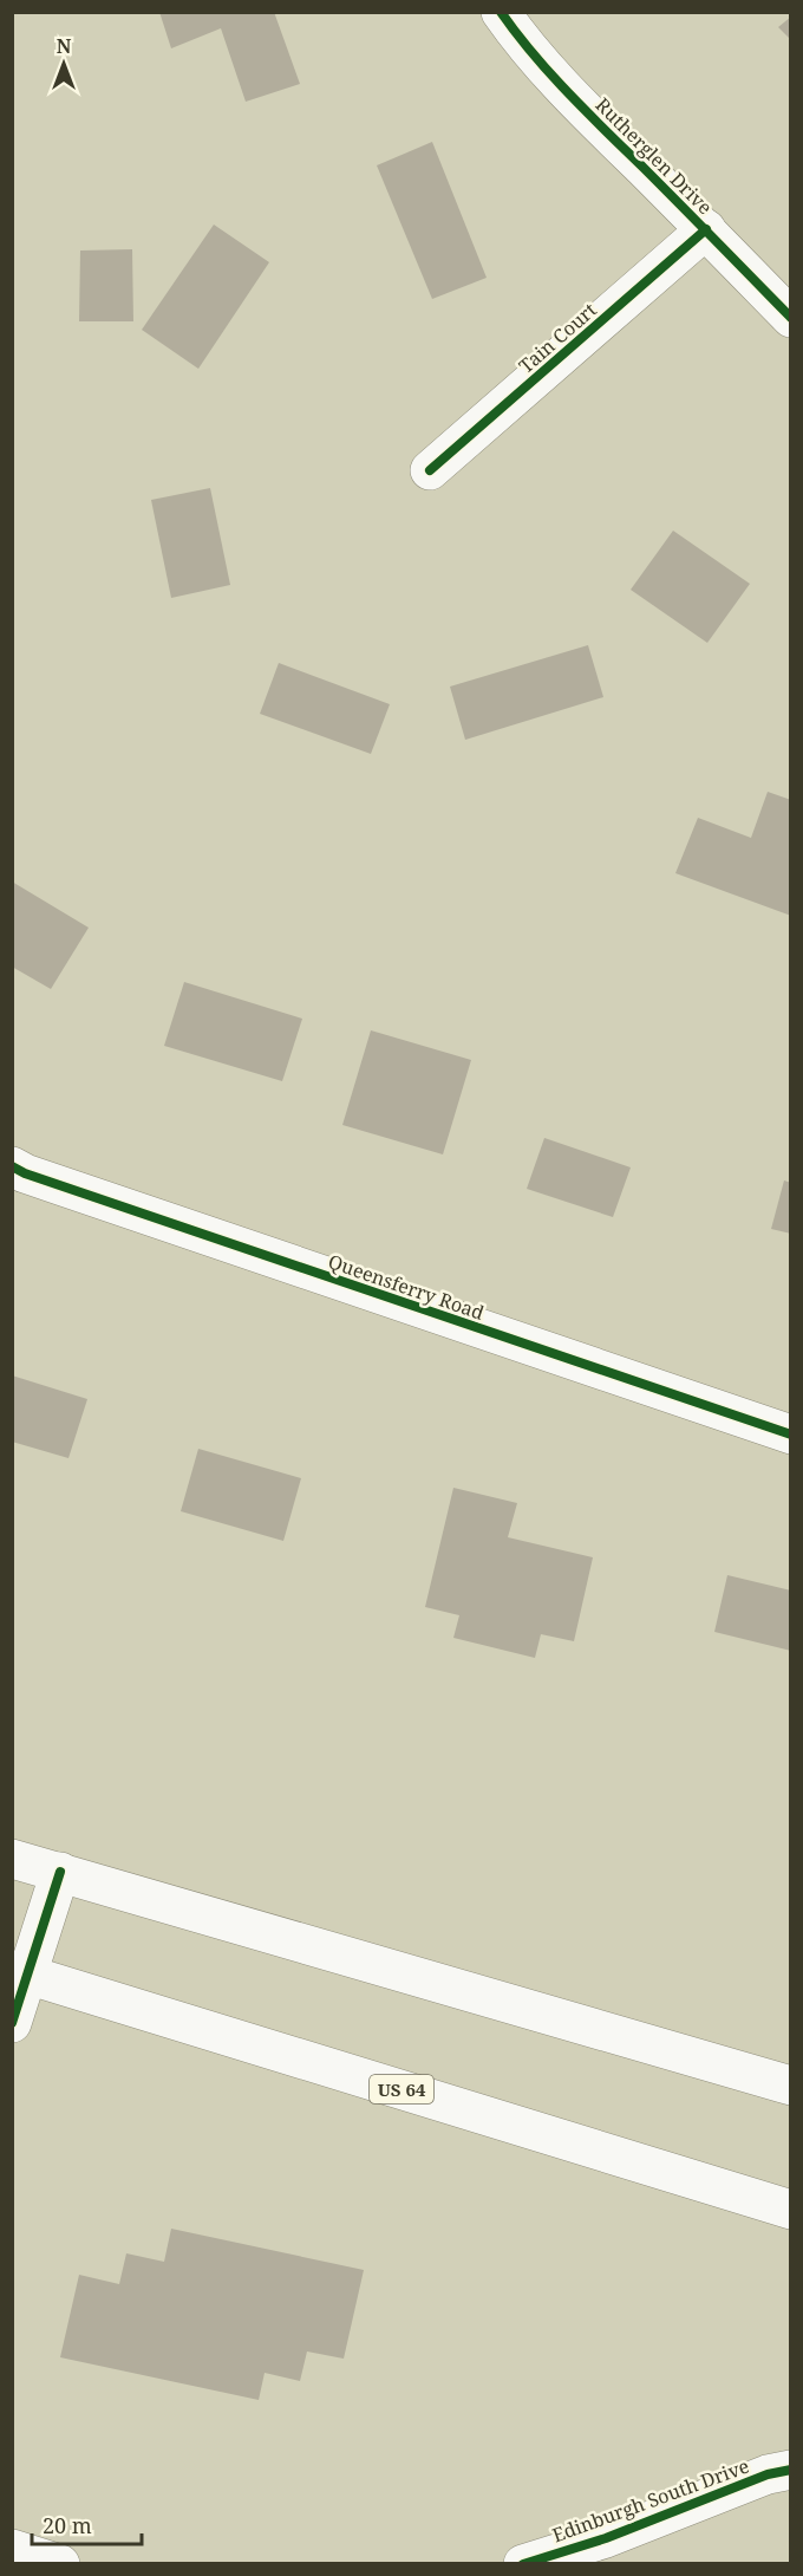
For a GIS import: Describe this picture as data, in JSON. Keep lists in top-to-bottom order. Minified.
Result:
{"streets":{"main road":["Rutherglen Drive","Tain Court","Queensferry Road","US 64","Edinburgh South Drive"]},"crossings":[["Rutherglen Drive","Tain Court"]],"scale_bar":"20 m","north":"top"}
